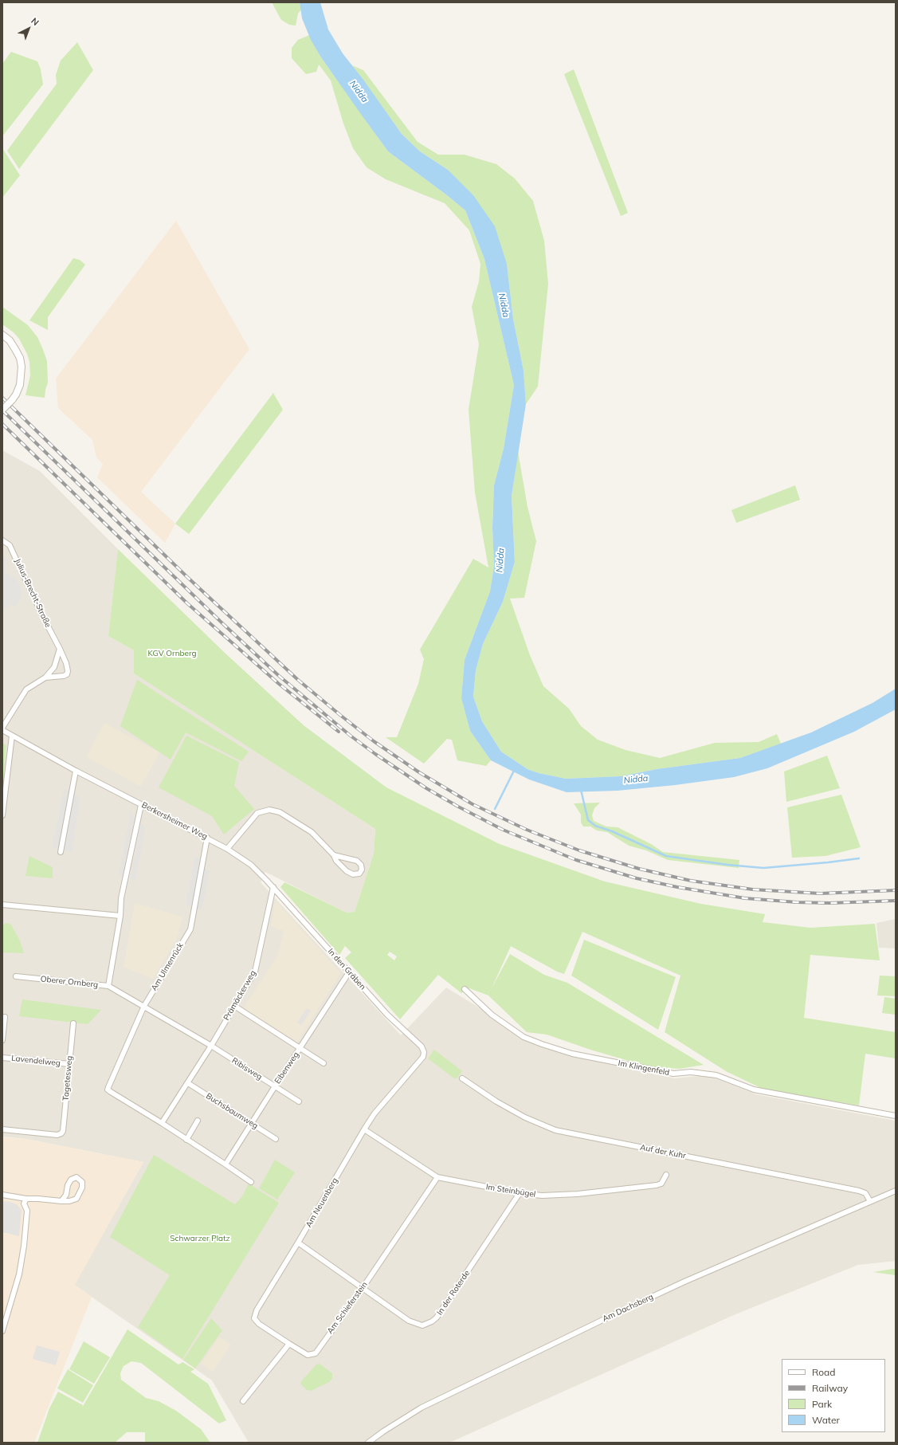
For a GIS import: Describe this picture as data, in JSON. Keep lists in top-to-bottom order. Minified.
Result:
{"streets":{"street":["Julius-Brecht-Straße","Berkersheimer Weg","Am Ulmenrück","In den Gräben","Oberer Ornberg","Prämäckerweg","Lavendelweg","Eibenweg","Im Klingenfeld","Ribisweg","Tagetesweg","Buchsbaumweg","Auf der Kuhr","Im Steinbügel","Am Neuenberg","In der Roterde","Am Schieferstein","Am Dachsberg"]},"crossings":[["Berkersheimer Weg","Am Ulmenrück"],["Berkersheimer Weg","In den Gräben"],["Berkersheimer Weg","Oberer Ornberg"],["Am Ulmenrück","Prämäckerweg"],["In den Gräben","Prämäckerweg"],["In den Gräben","Eibenweg"],["In den Gräben","Am Neuenberg"],["Prämäckerweg","Ribisweg"],["Prämäckerweg","Buchsbaumweg"],["Lavendelweg","Tagetesweg"],["Eibenweg","Ribisweg"],["Eibenweg","Buchsbaumweg"],["Auf der Kuhr","Am Dachsberg"],["Im Steinbügel","Am Neuenberg"],["Im Steinbügel","In der Roterde"],["Im Steinbügel","Am Schieferstein"],["Am Neuenberg","In der Roterde"],["Am Neuenberg","Am Schieferstein"],["In der Roterde","Am Schieferstein"]],"water":["Nidda"],"parks":["KGV Ornberg","Schwarzer Platz"],"legend":["Road","Railway","Park","Water"],"north":"top right"}
